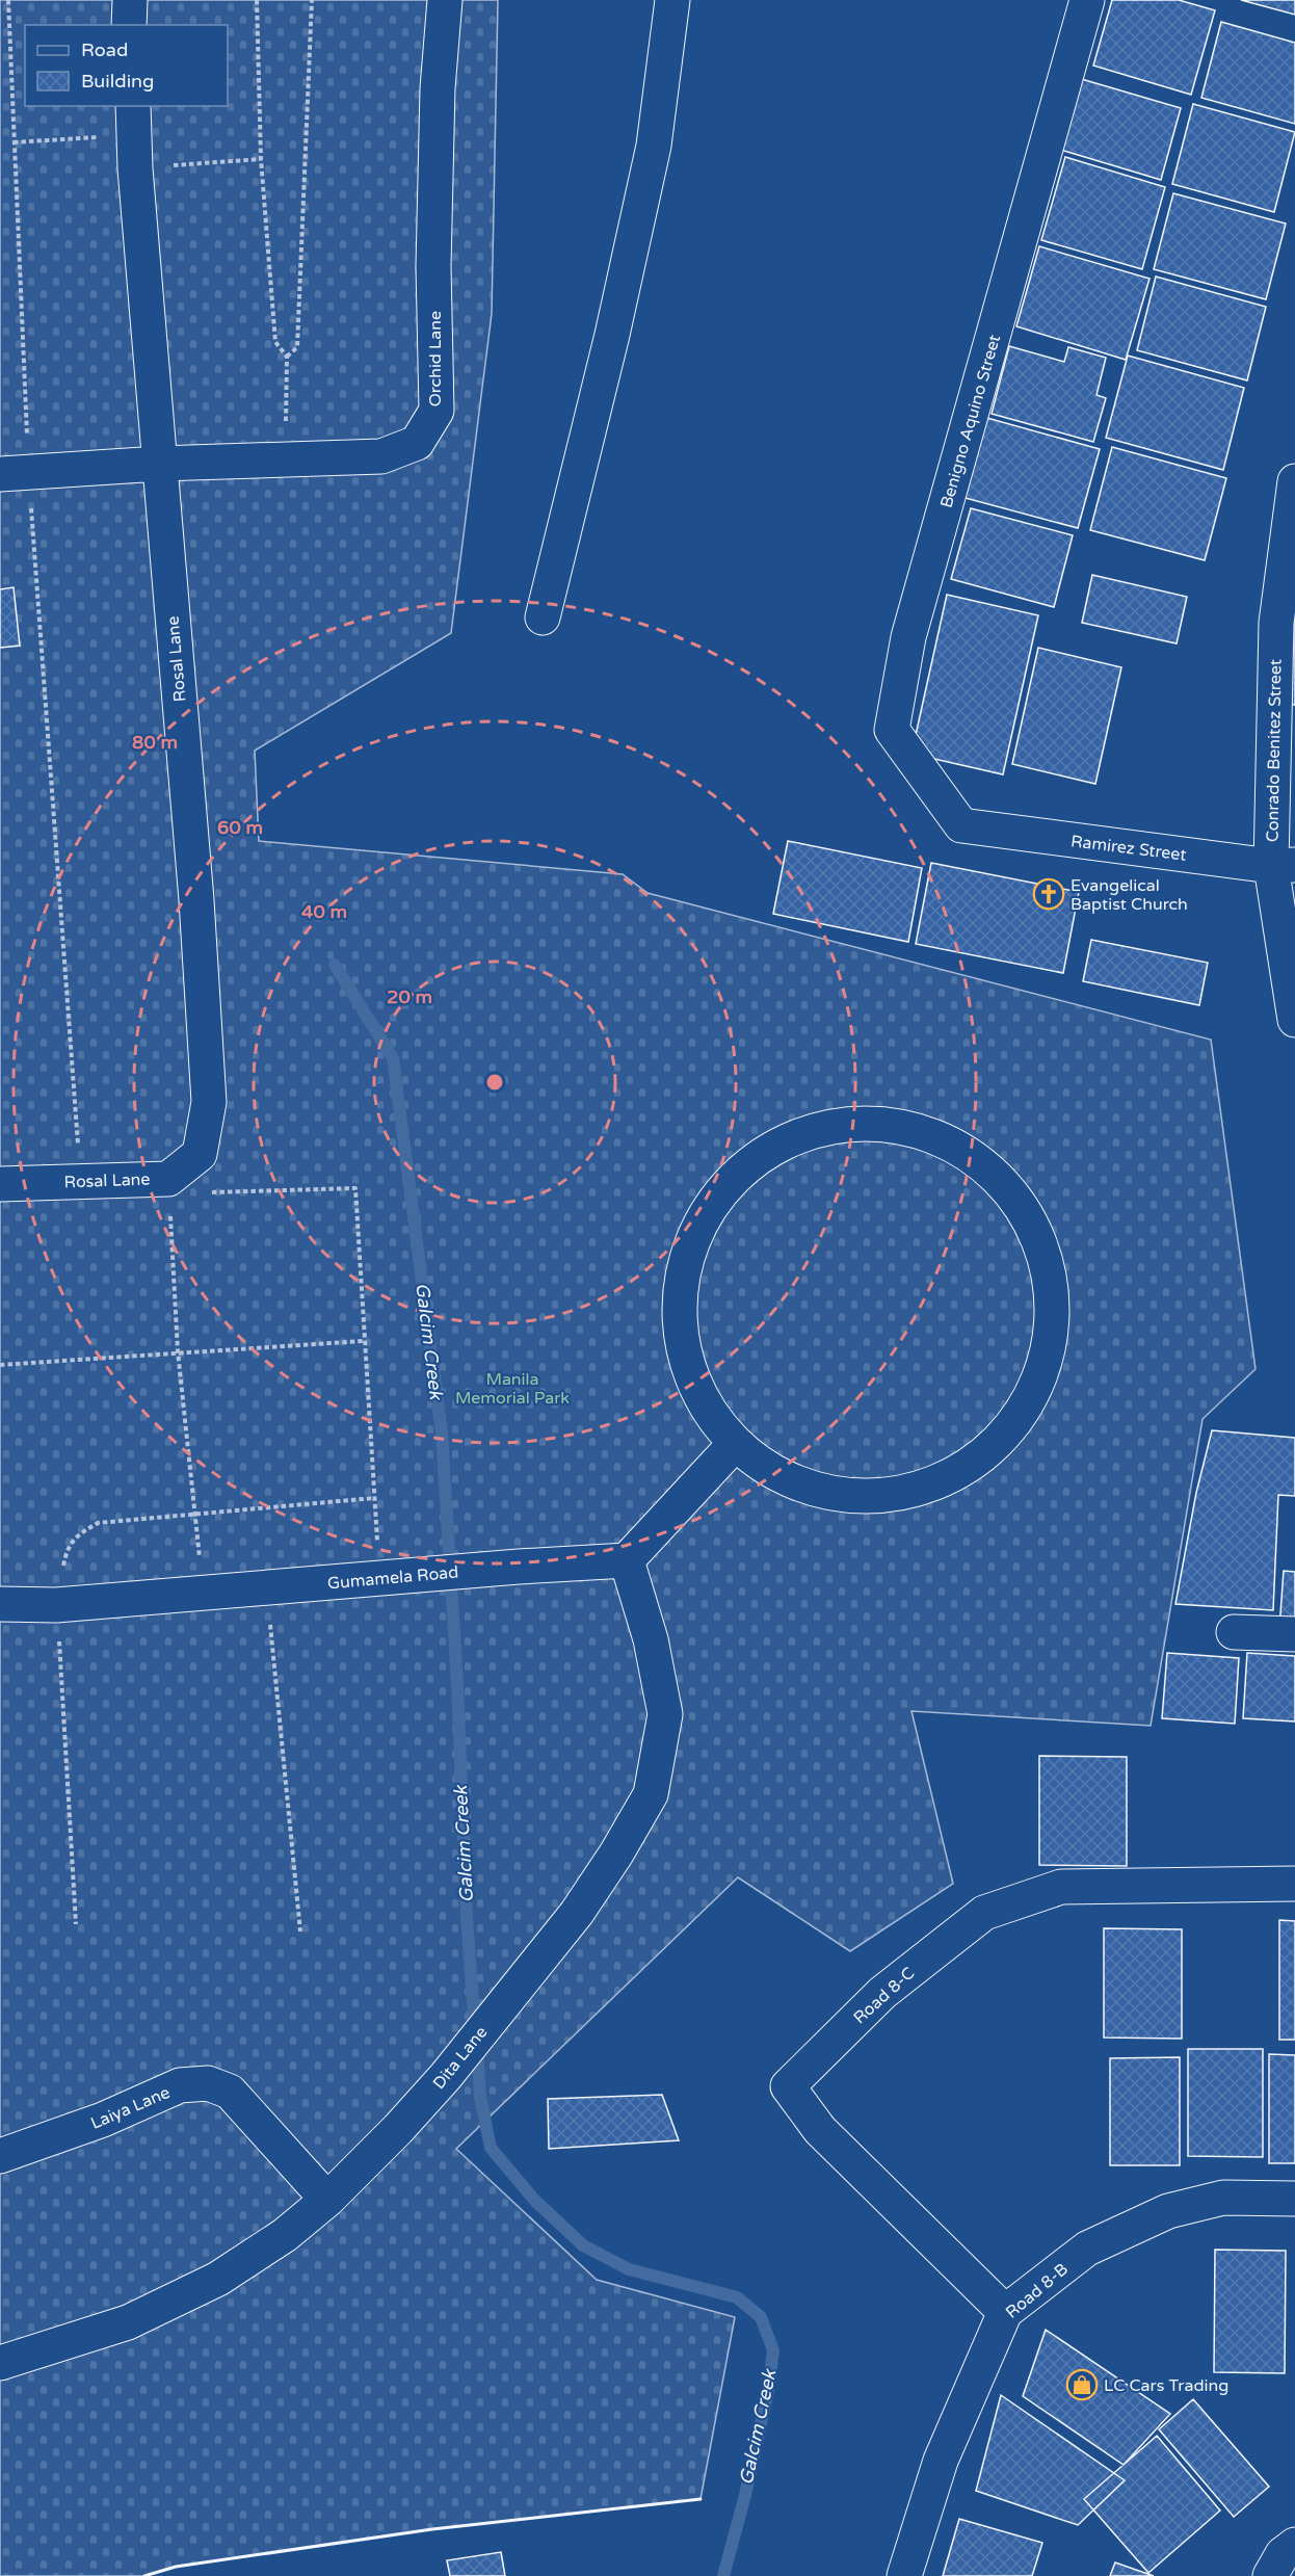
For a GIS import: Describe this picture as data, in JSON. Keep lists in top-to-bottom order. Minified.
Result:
{"streets":{"street":["Orchid Lane","Benigno Aquino Street","Rosal Lane","Conrado Benitez Street","Ramirez Street","Gumamela Road","Road 8-C","Dita Lane","Laiya Lane","Road 8-B"]},"crossings":[["Orchid Lane","Rosal Lane"],["Benigno Aquino Street","Ramirez Street"],["Conrado Benitez Street","Ramirez Street"],["Gumamela Road","Dita Lane"],["Road 8-C","Road 8-B"],["Dita Lane","Laiya Lane"]],"water":["Galcim Creek"],"parks":["Manila Memorial Park"],"places":{"church":["Evangelical Baptist Church"],"shop":["LC Cars Trading"]},"legend":["Road","Building"],"rings":["80 m","60 m","40 m","20 m"]}
